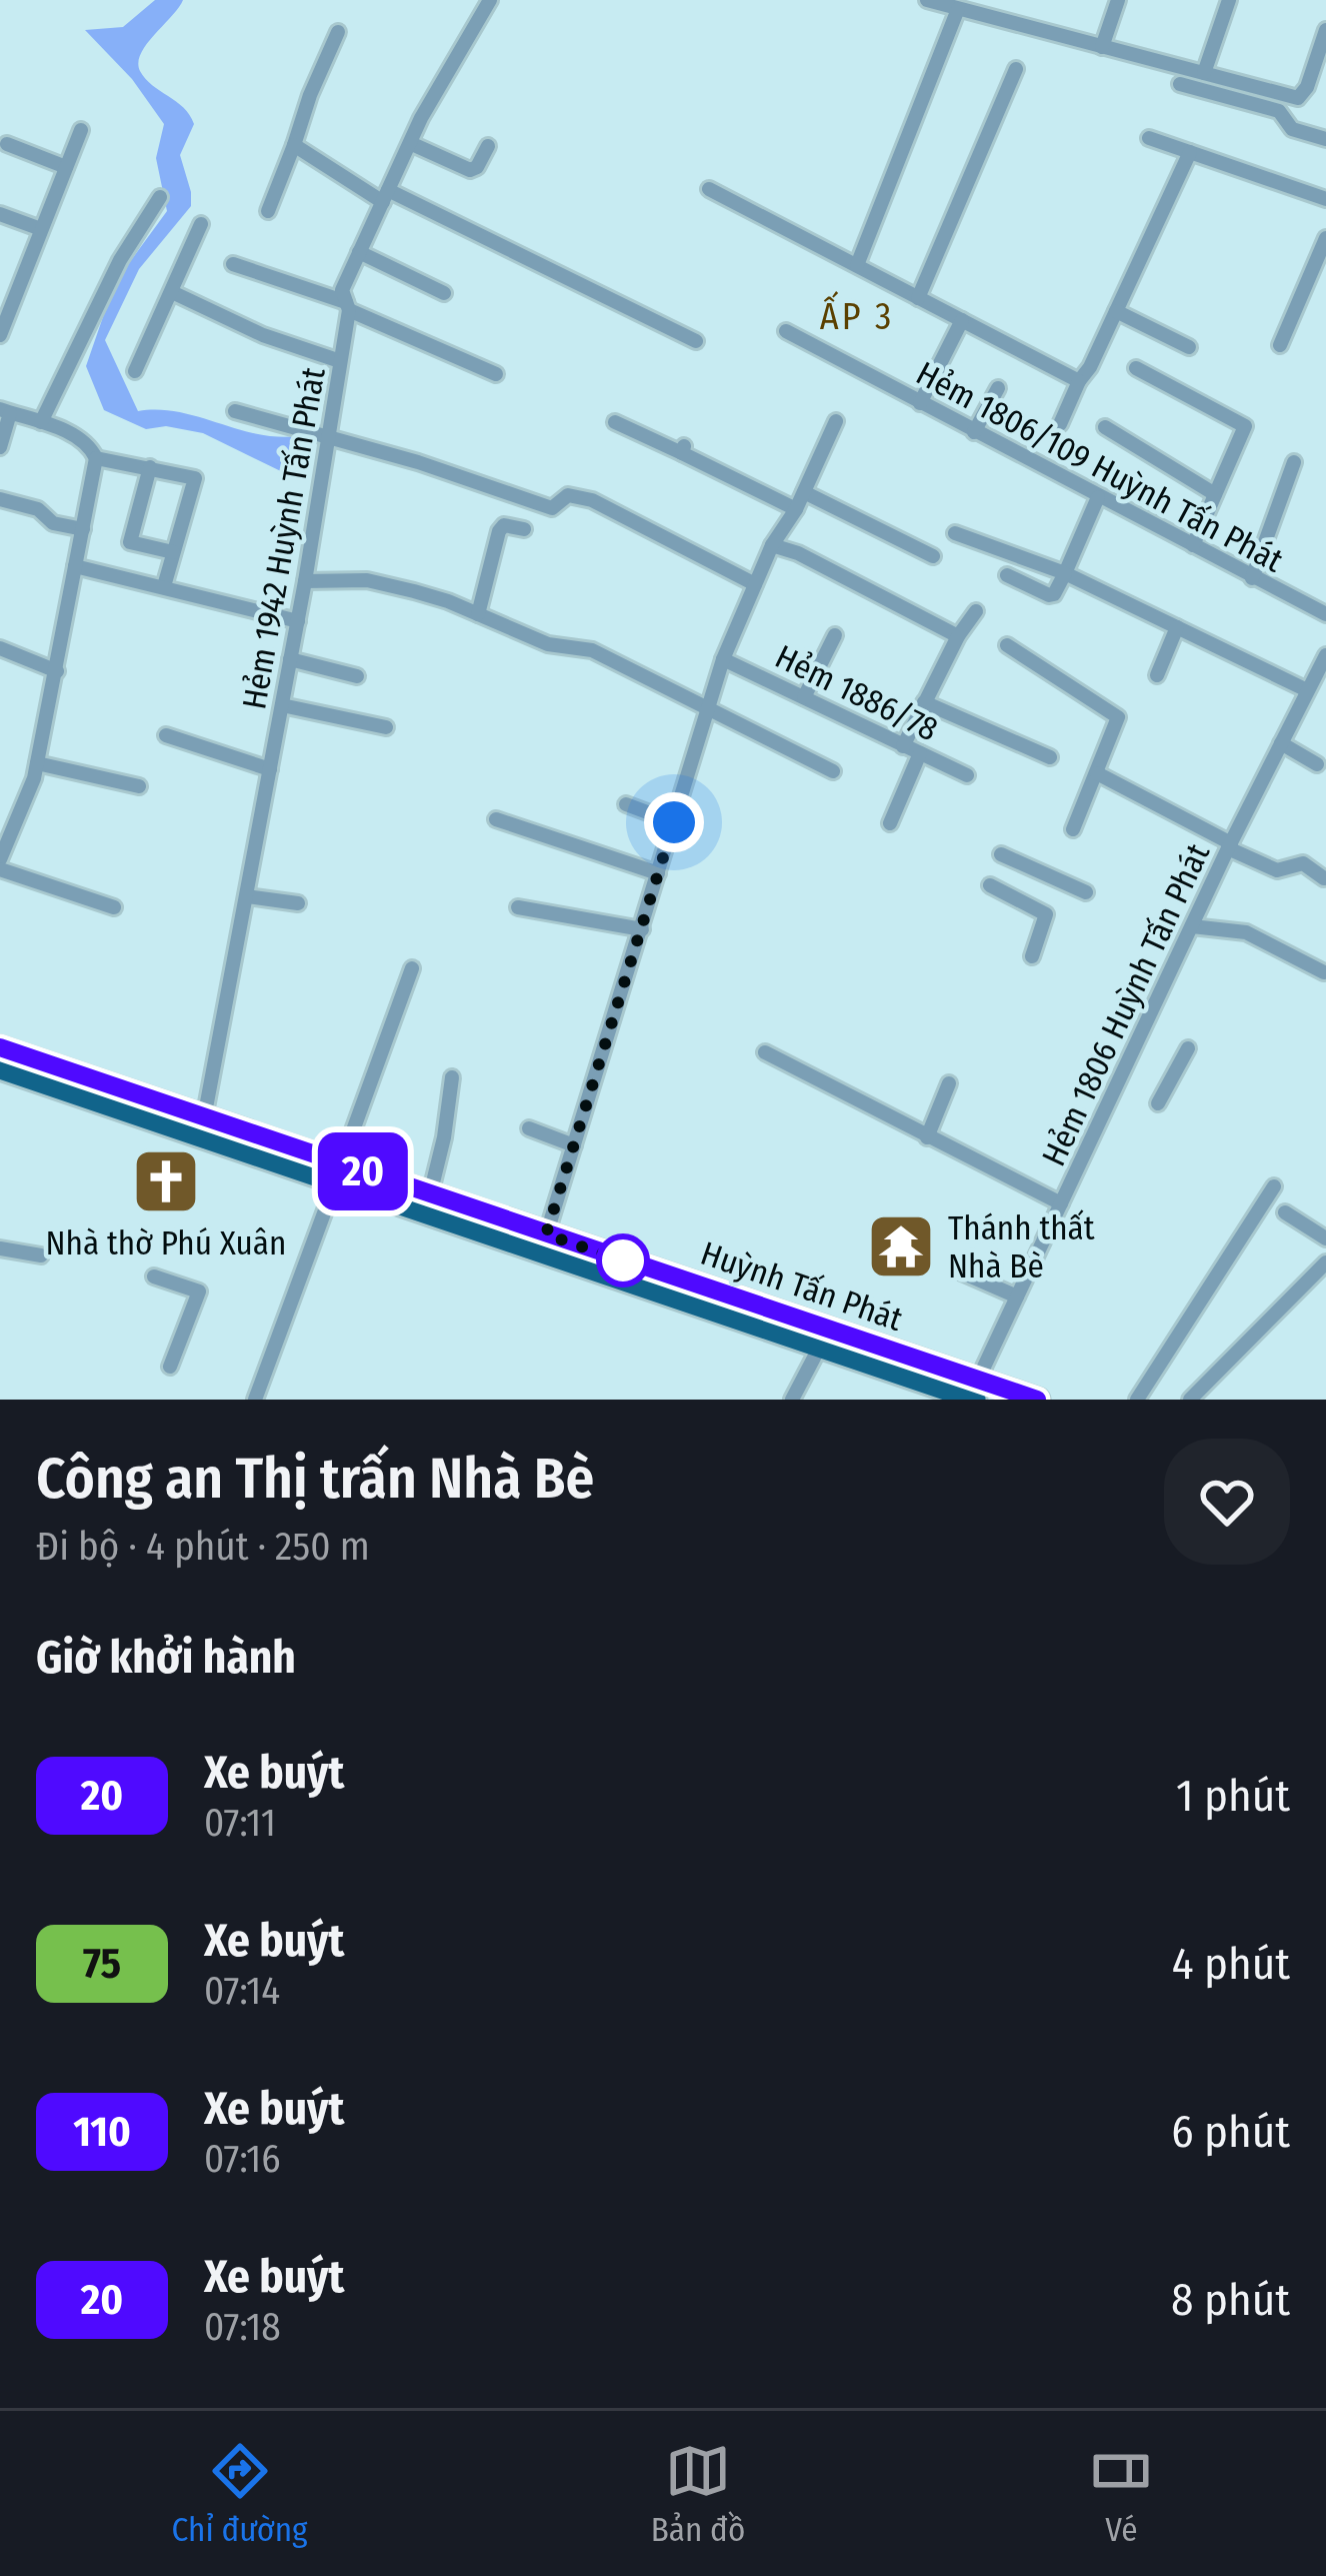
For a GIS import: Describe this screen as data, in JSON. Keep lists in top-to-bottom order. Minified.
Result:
{"streets":{"main road":["Huỳnh Tấn Phát"],"street":["Hẻm 1806/109 Huỳnh Tấn Phát","Hẻm 1942 Huỳnh Tấn Phát","Hẻm 1886/78","Hẻm 1806 Huỳnh Tấn Phát"]},"crossings":[["Hẻm 1942 Huỳnh Tấn Phát","Huỳnh Tấn Phát"],["Hẻm 1806 Huỳnh Tấn Phát","Huỳnh Tấn Phát"]],"districts":["ẤP 3"],"places":{"church":["Nhà thờ Phú Xuân"],"temple":["Thánh thất Nhà Bè"]},"lines":["bus line 20"],"page":{"on_map":"20","heading":[["Công an Thị trấn Nhà Bè","Đi bộ · 4 phút · 250 m"],"Giờ khởi hành"],"list":[{"mark":"20","name":"Xe buýt","note":"07:11","value":"1 phút"},{"mark":"75","name":"Xe buýt","note":"07:14","value":"4 phút"},{"mark":"110","name":"Xe buýt","note":"07:16","value":"6 phút"},{"mark":"20","name":"Xe buýt","note":"07:18","value":"8 phút"}],"tabs":["Chỉ đường","Bản đồ","Vé"]}}
